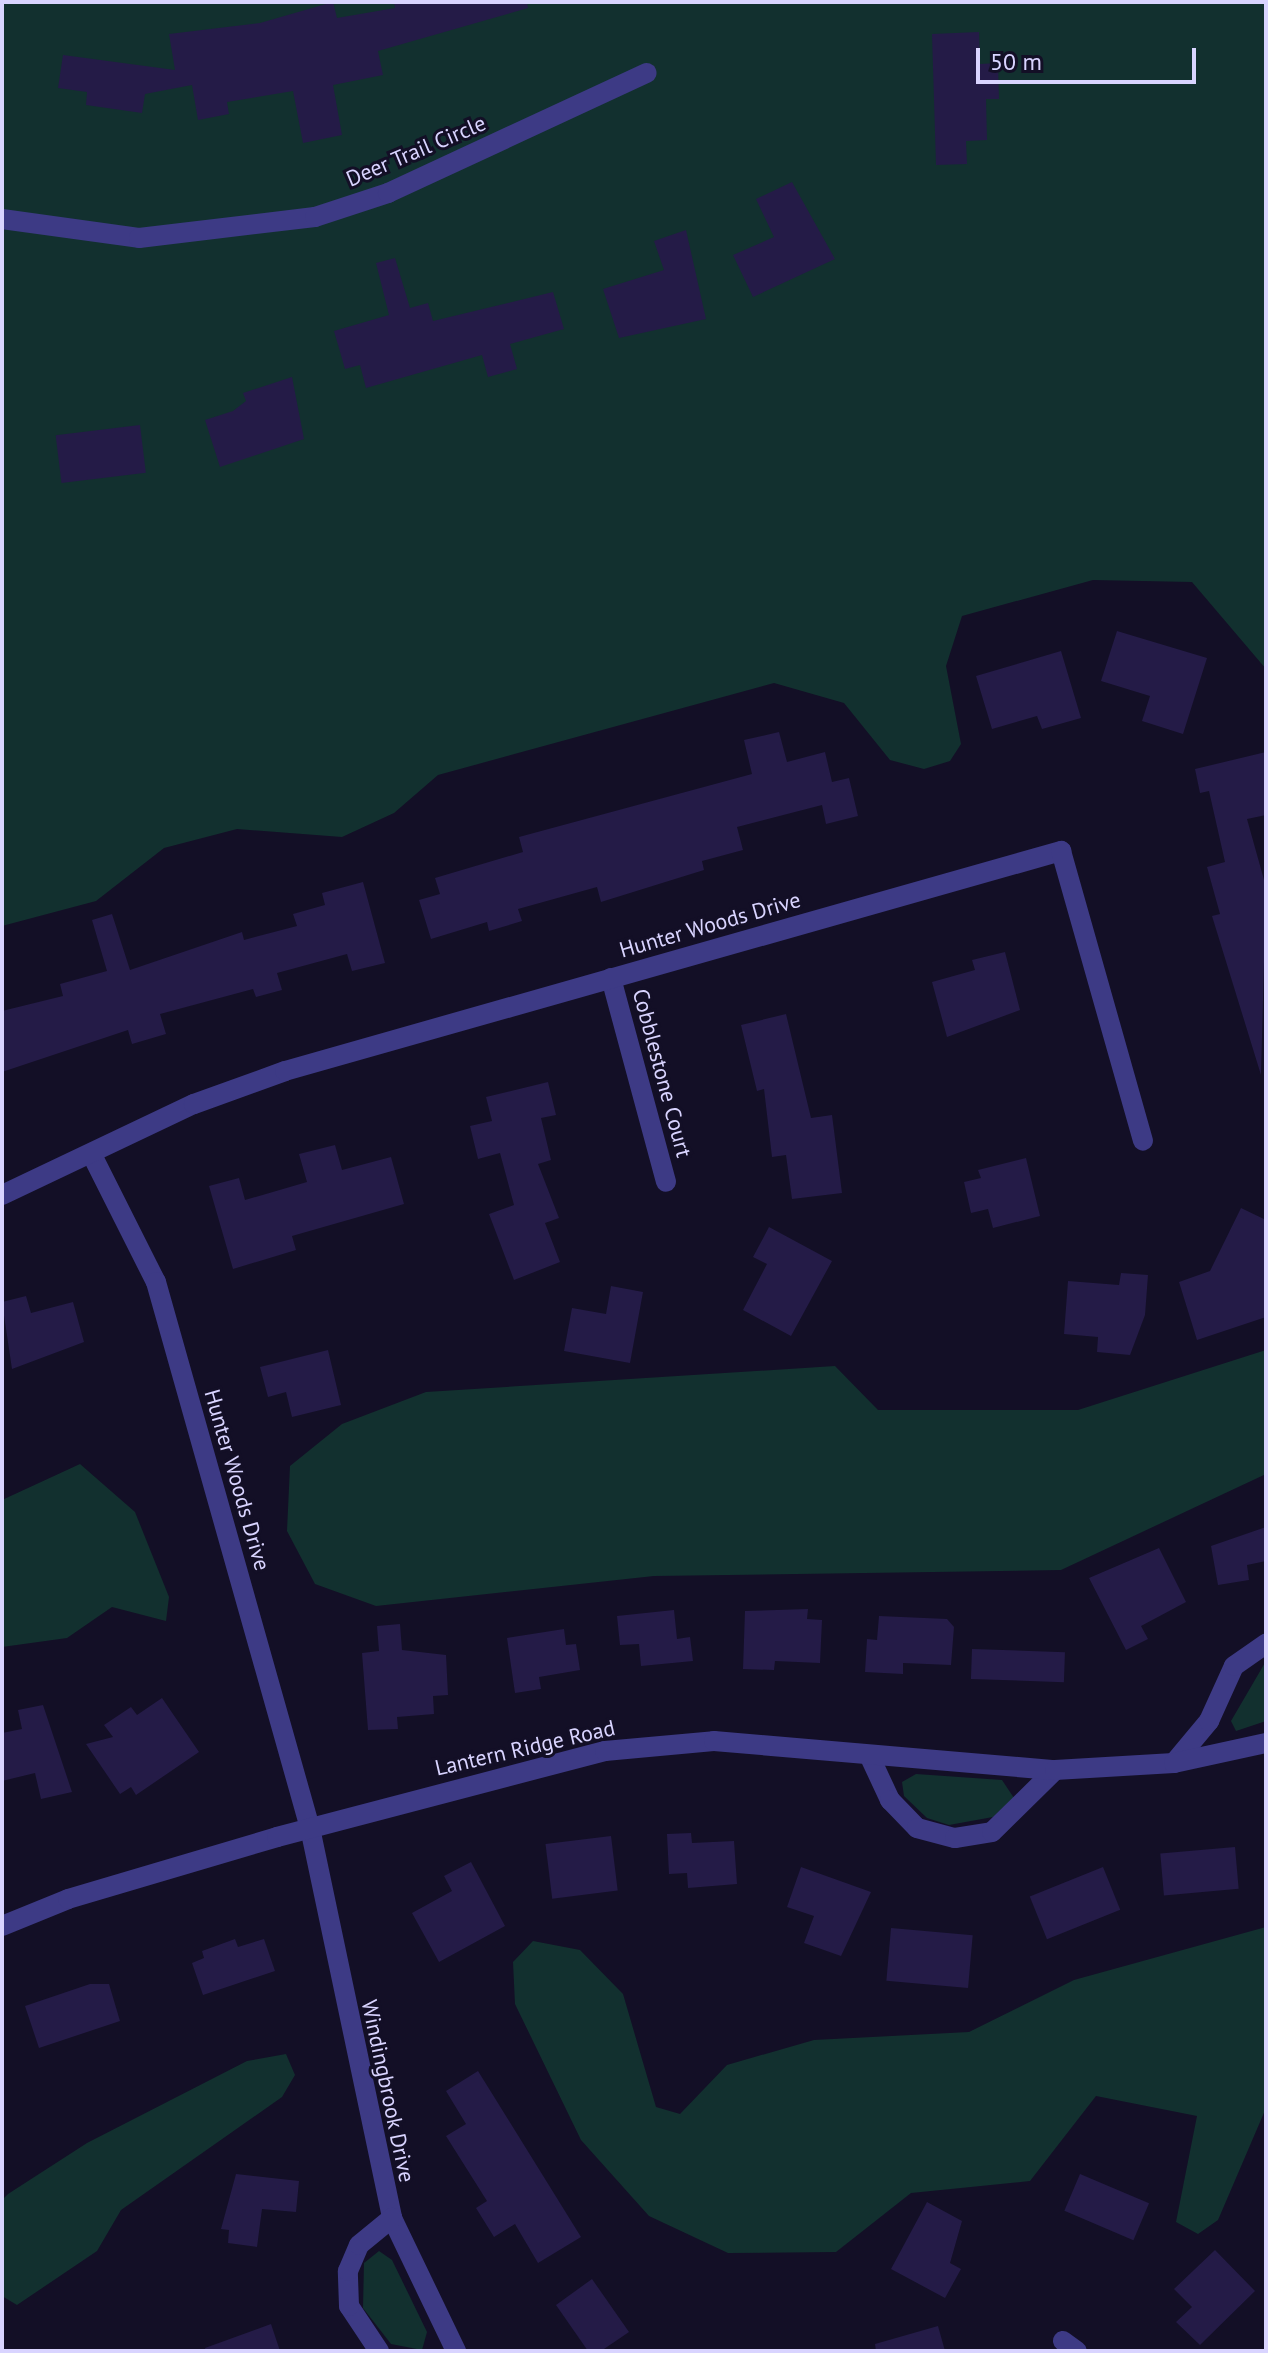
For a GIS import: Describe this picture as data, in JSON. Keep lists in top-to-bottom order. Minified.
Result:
{"streets":{"street":["Deer Trail Circle","Hunter Woods Drive","Cobblestone Court","Lantern Ridge Road","Windingbrook Drive"]},"crossings":[["Hunter Woods Drive","Cobblestone Court"],["Hunter Woods Drive","Lantern Ridge Road"],["Hunter Woods Drive","Windingbrook Drive"],["Lantern Ridge Road","Windingbrook Drive"]],"scale_bar":"50 m"}
